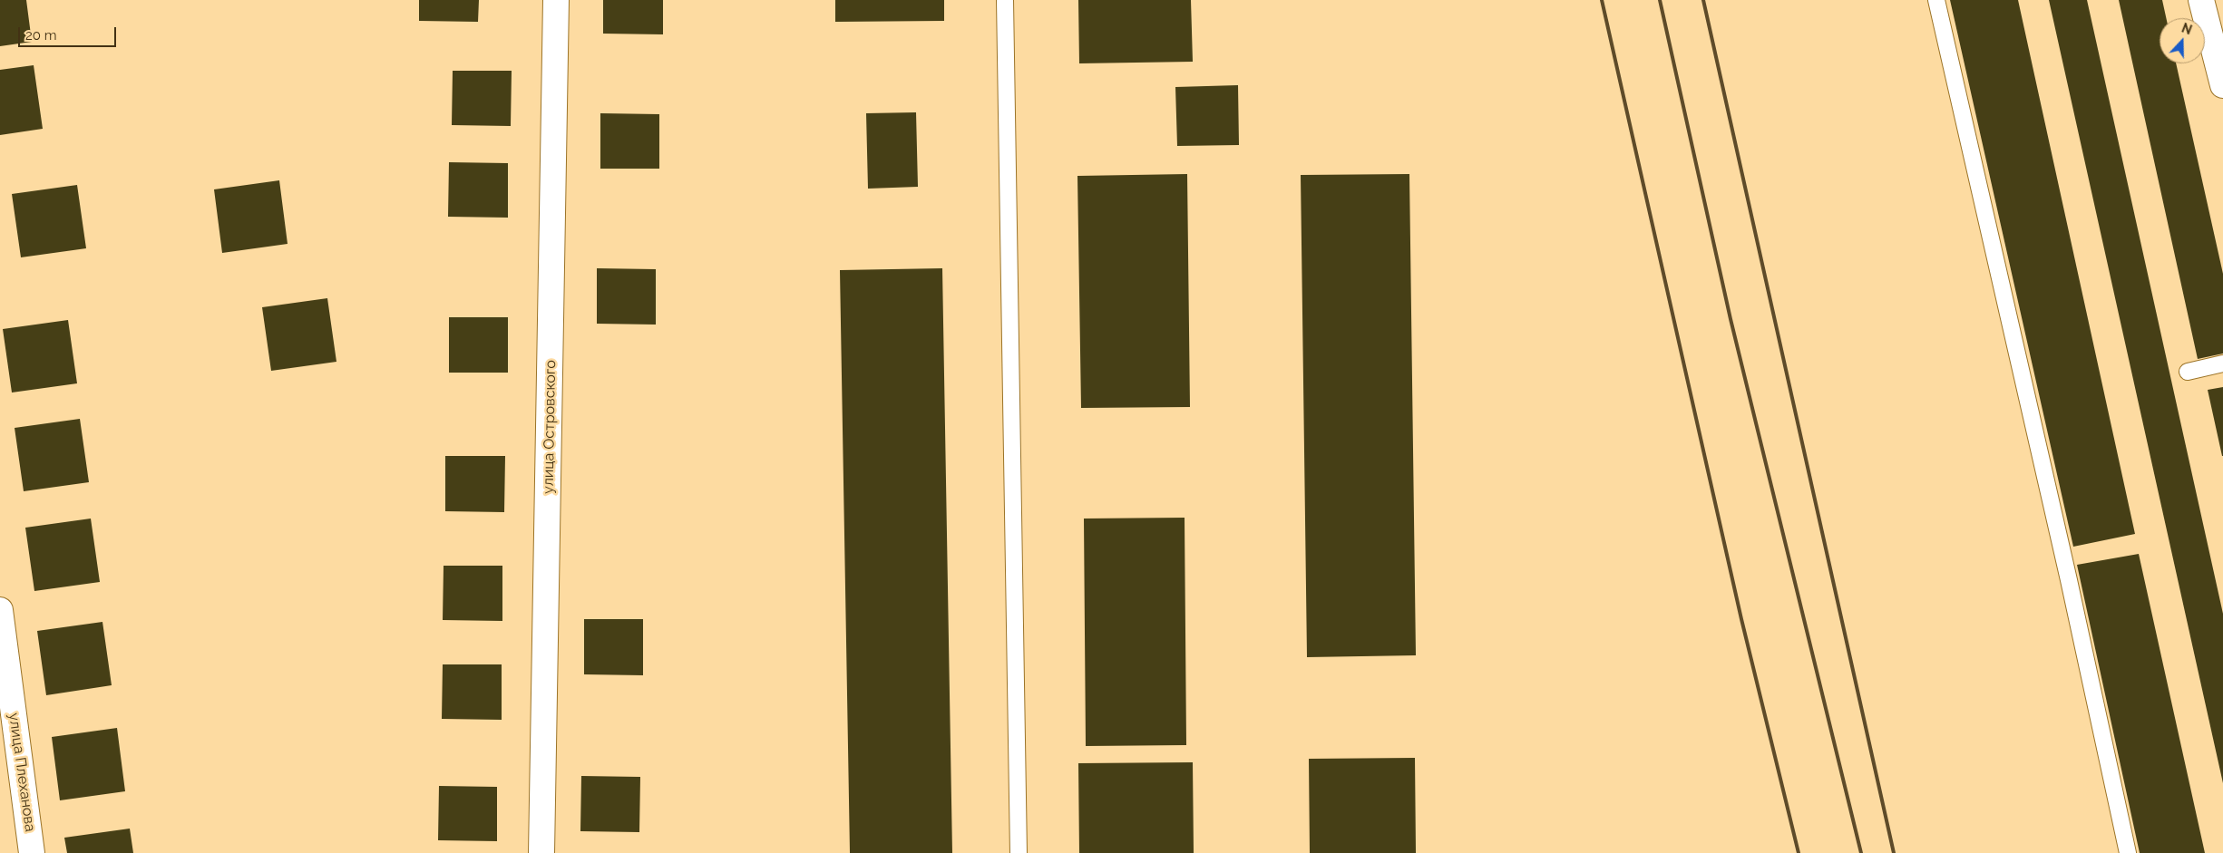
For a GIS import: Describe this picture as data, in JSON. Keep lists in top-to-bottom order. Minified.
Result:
{"streets":{"street":["улица Островского","улица Плеханова"]},"scale_bar":"20 m","north":"top"}
